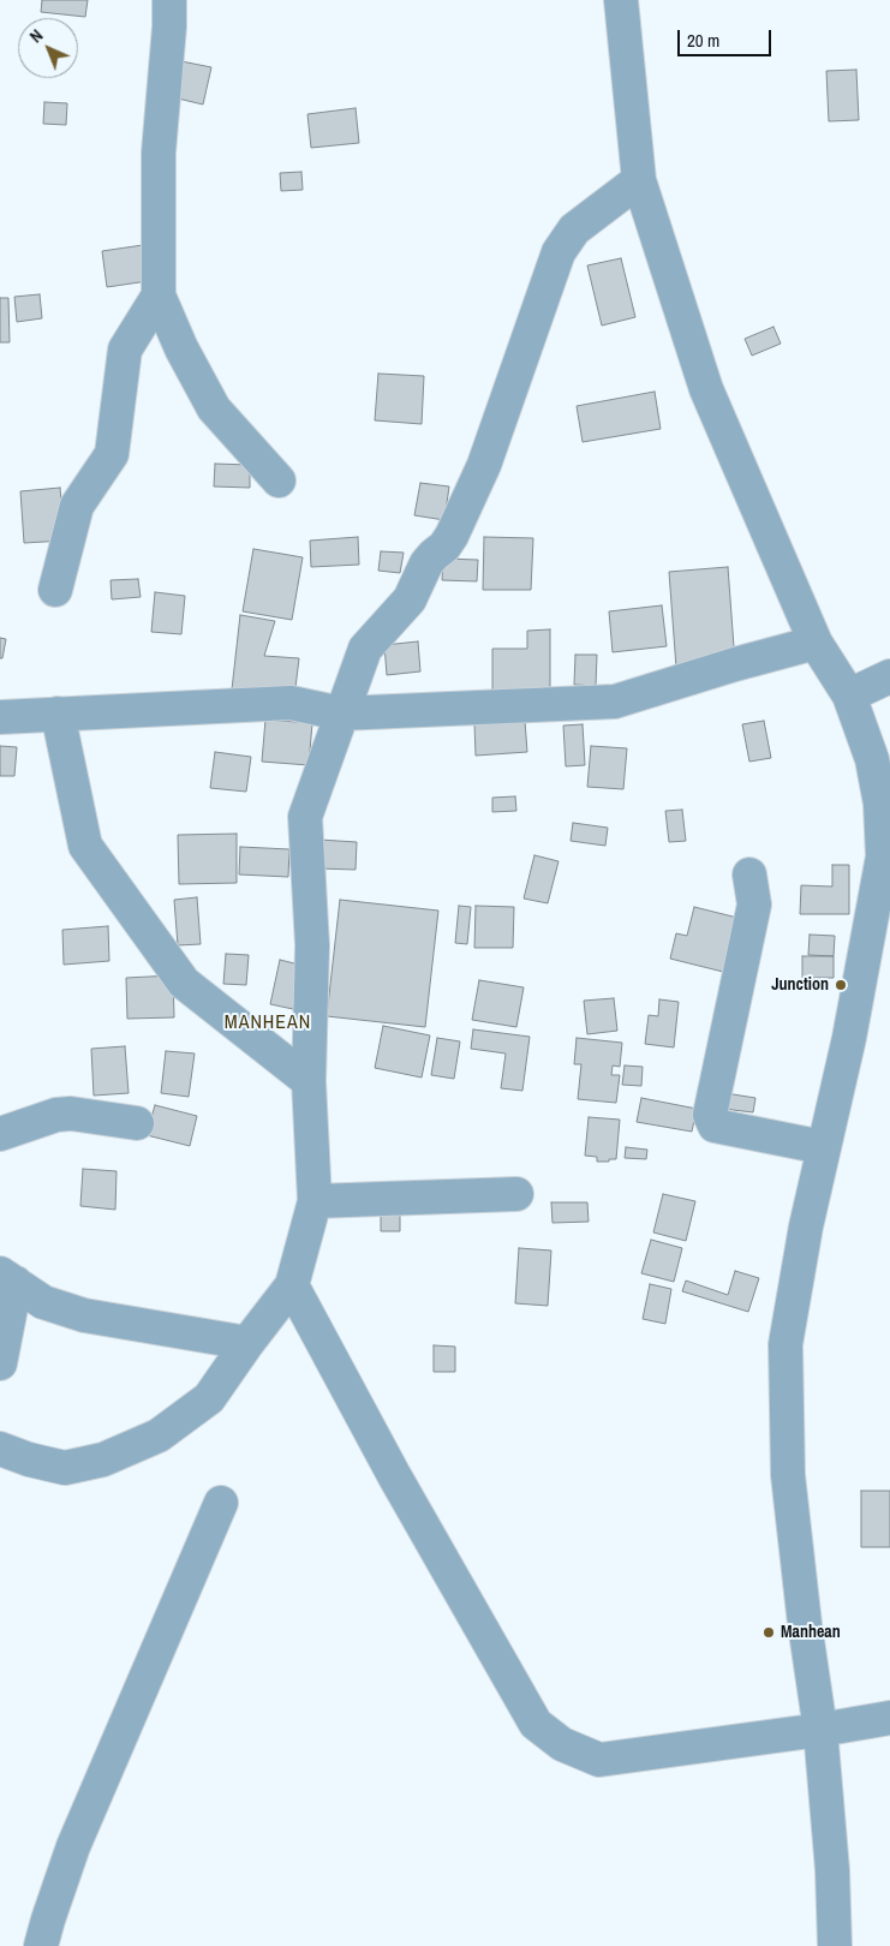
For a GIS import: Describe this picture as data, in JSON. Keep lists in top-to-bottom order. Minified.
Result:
{"districts":["MANHEAN"],"places":["Junction","Manhean"],"scale_bar":"20 m","north":"top left"}
